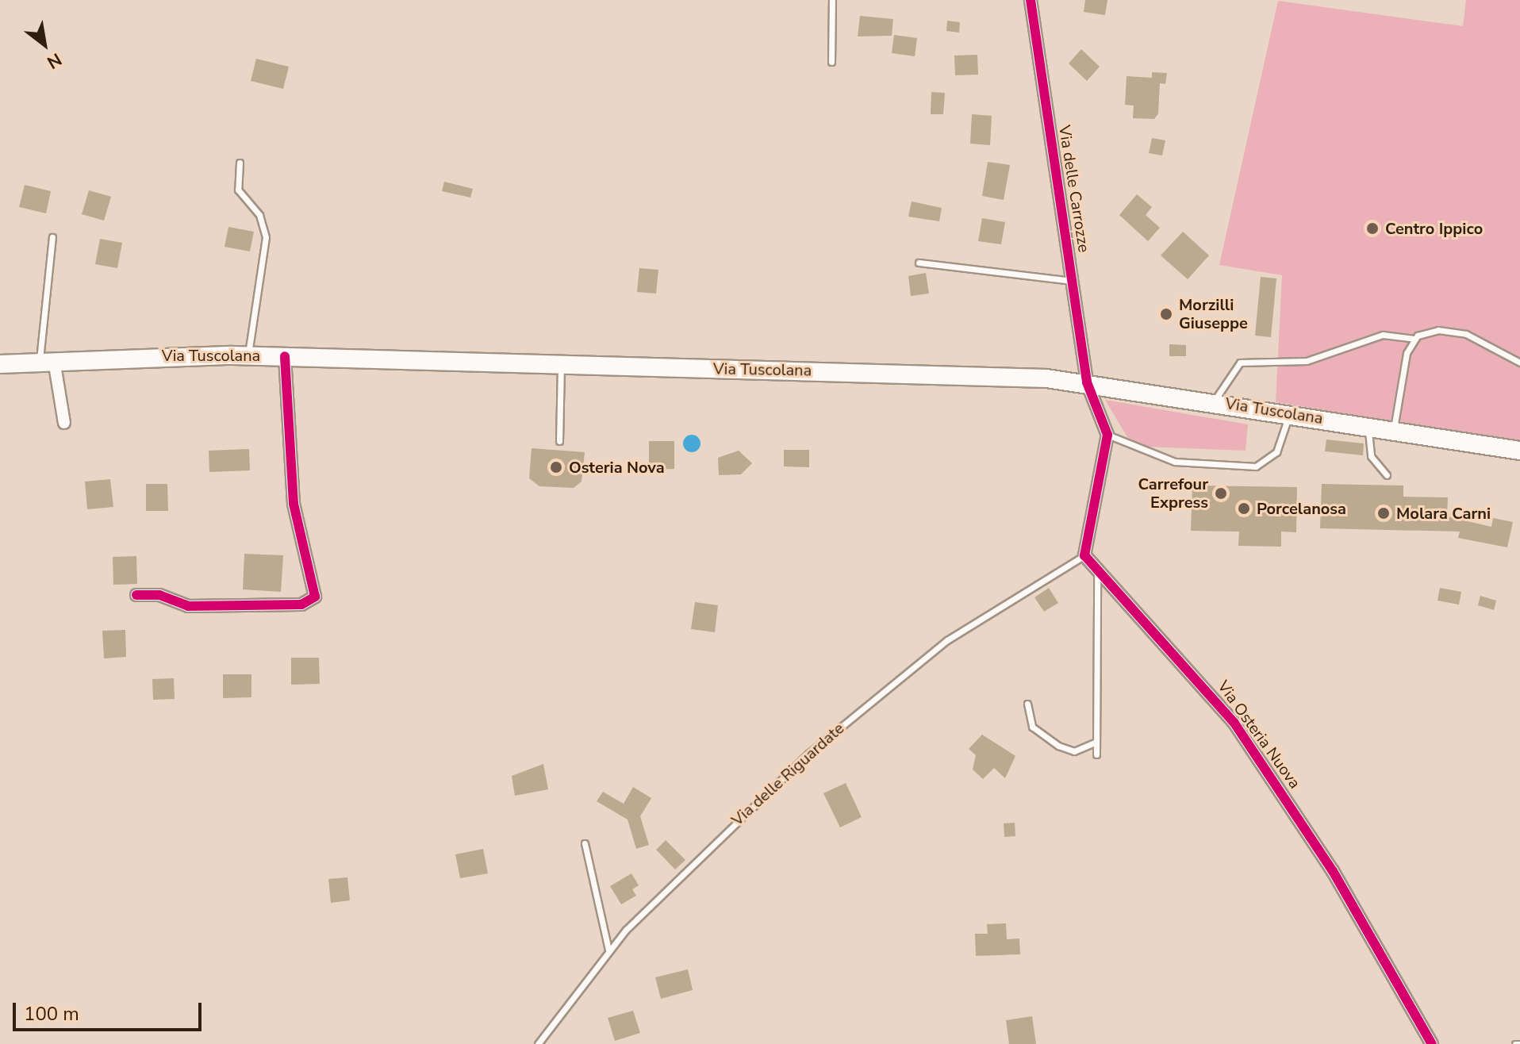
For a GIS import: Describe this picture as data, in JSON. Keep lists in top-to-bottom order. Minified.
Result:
{"streets":{"main road":["Via Tuscolana"],"street":["Via delle Carrozze","Via Osteria Nuova"],"lane":["Via delle Riguardate"]},"crossings":[["Via delle Carrozze","Via Tuscolana"],["Via Osteria Nuova","Via delle Riguardate"]],"places":["Centro Ippico","Morzilli Giuseppe","Osteria Nova","Carrefour Express","Porcelanosa","Molara Carni"],"scale_bar":"100 m","north":"bottom right"}
